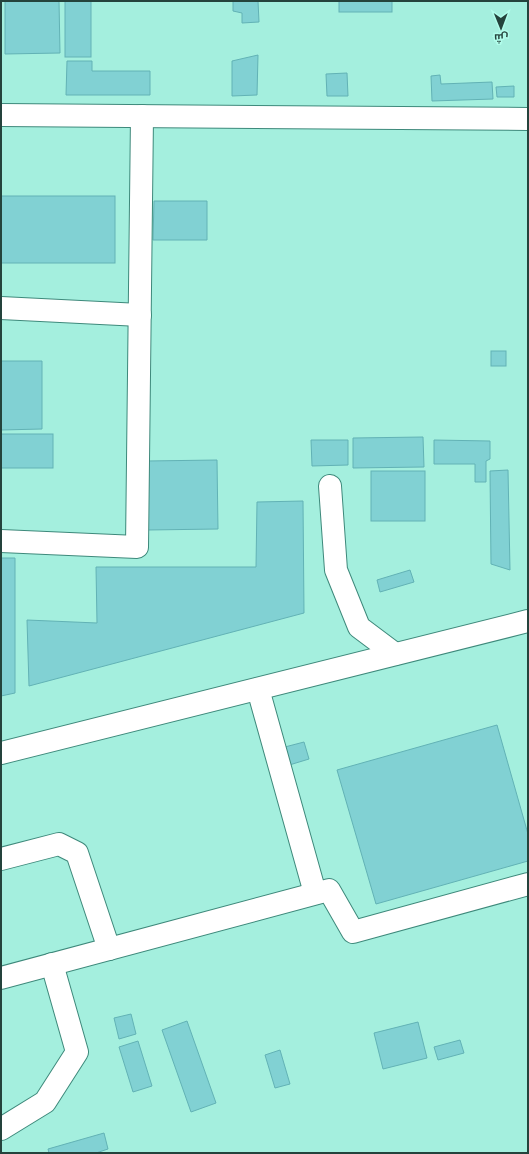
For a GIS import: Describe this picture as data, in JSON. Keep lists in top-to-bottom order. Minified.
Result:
{"north":"bottom"}
